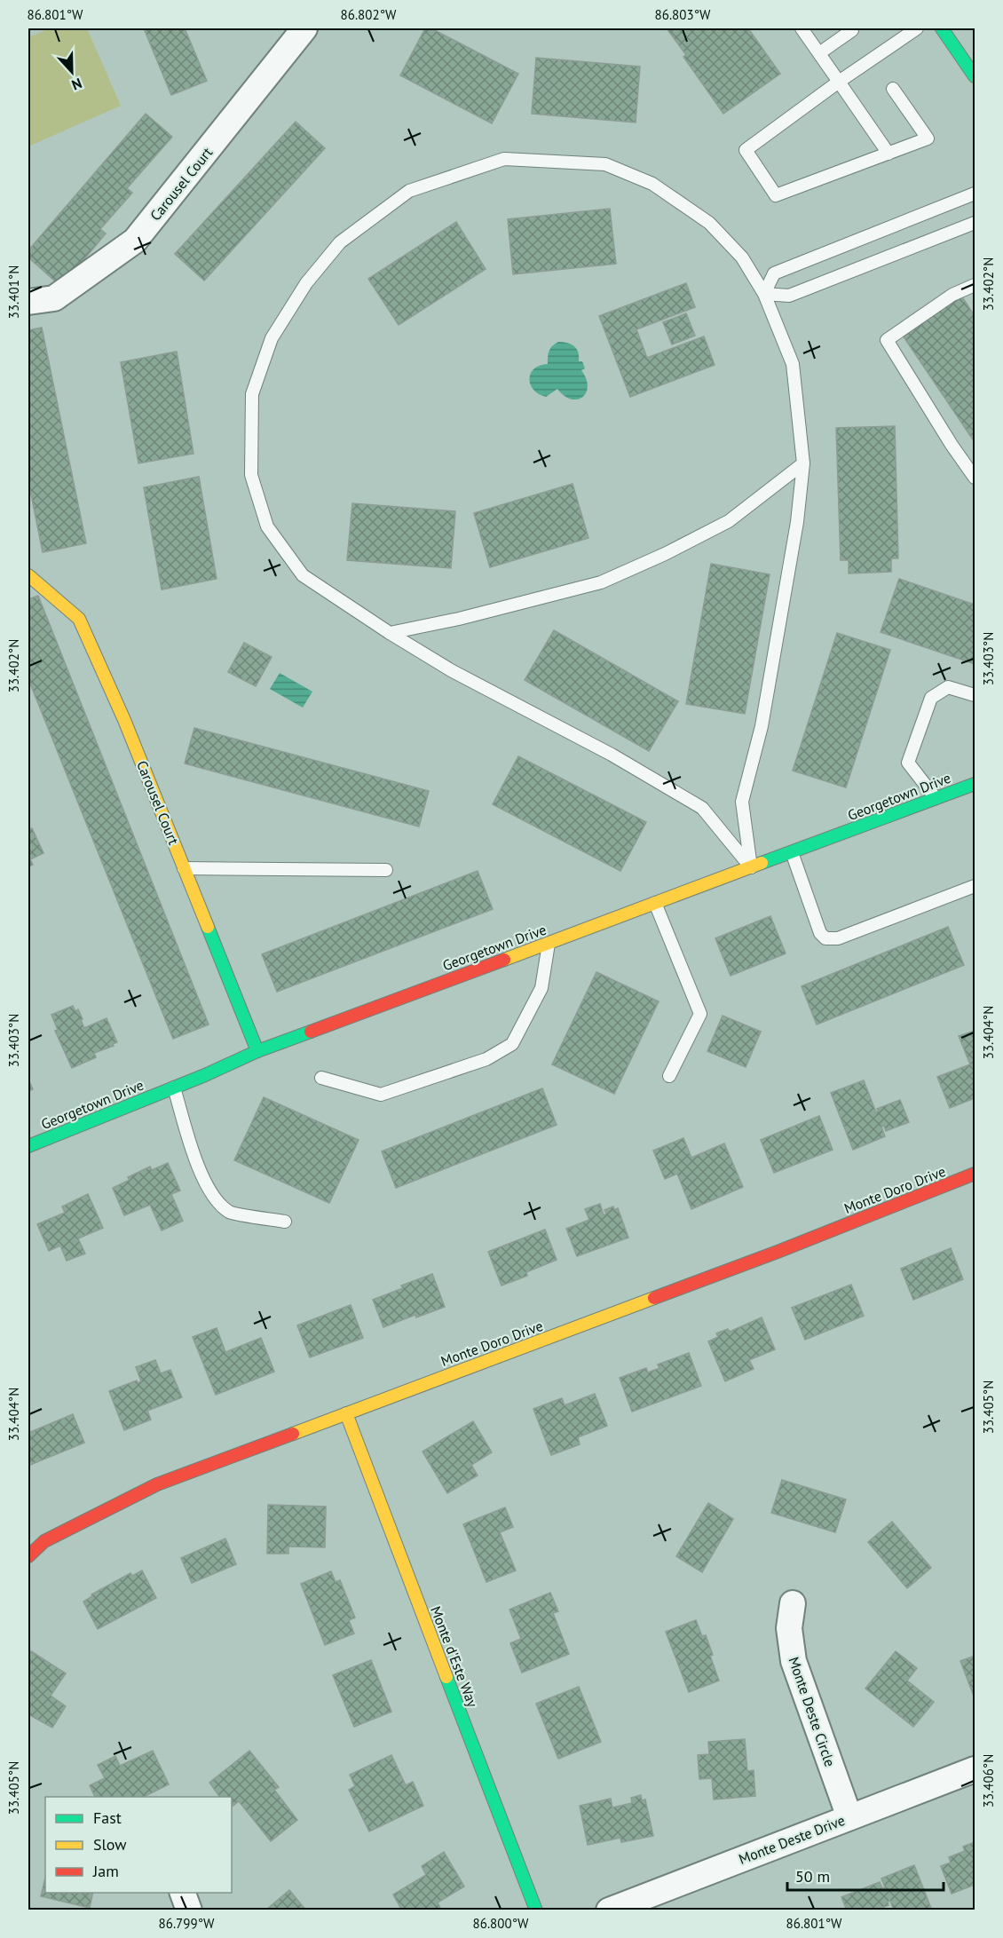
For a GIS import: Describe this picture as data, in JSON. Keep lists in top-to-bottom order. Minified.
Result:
{"streets":{"street":["Carousel Court","Georgetown Drive","Monte Doro Drive","Monte d'Este Way","Monte Deste Circle","Monte Deste Drive"]},"crossings":[["Carousel Court","Georgetown Drive"],["Monte Doro Drive","Monte d'Este Way"],["Monte Deste Circle","Monte Deste Drive"]],"legend":["Fast","Slow","Jam"],"scale_bar":"50 m","north":"bottom","coordinates":["86.801°W","86.802°W","86.803°W","33.402°N","33.401°N","33.403°N","33.404°N","33.405°N","33.406°N","86.799°W","86.800°W"]}
